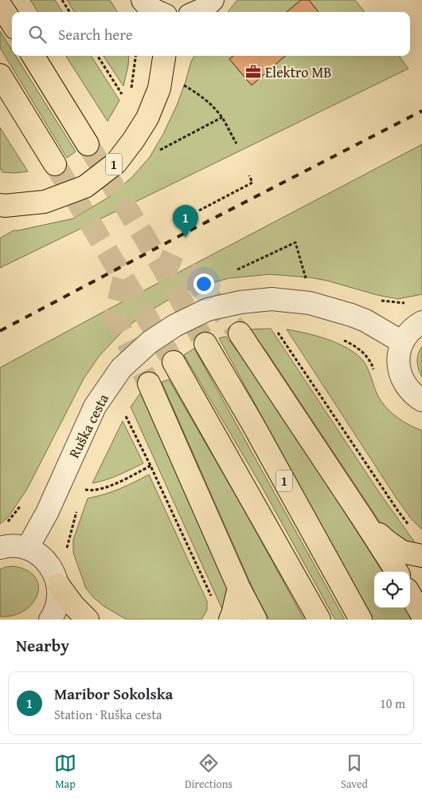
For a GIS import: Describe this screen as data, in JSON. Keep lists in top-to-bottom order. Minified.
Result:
{"streets":{"main road":["1"],"street":["Ruška cesta"]},"places":{"office":["Elektro MB"]},"page":{"search":"Search here","pins":"1","heading":"Nearby","list":[{"mark":"1","name":"Maribor Sokolska","note":"Station · Ruška cesta","value":"10 m"}],"nav":["Map","Directions","Saved"]}}
